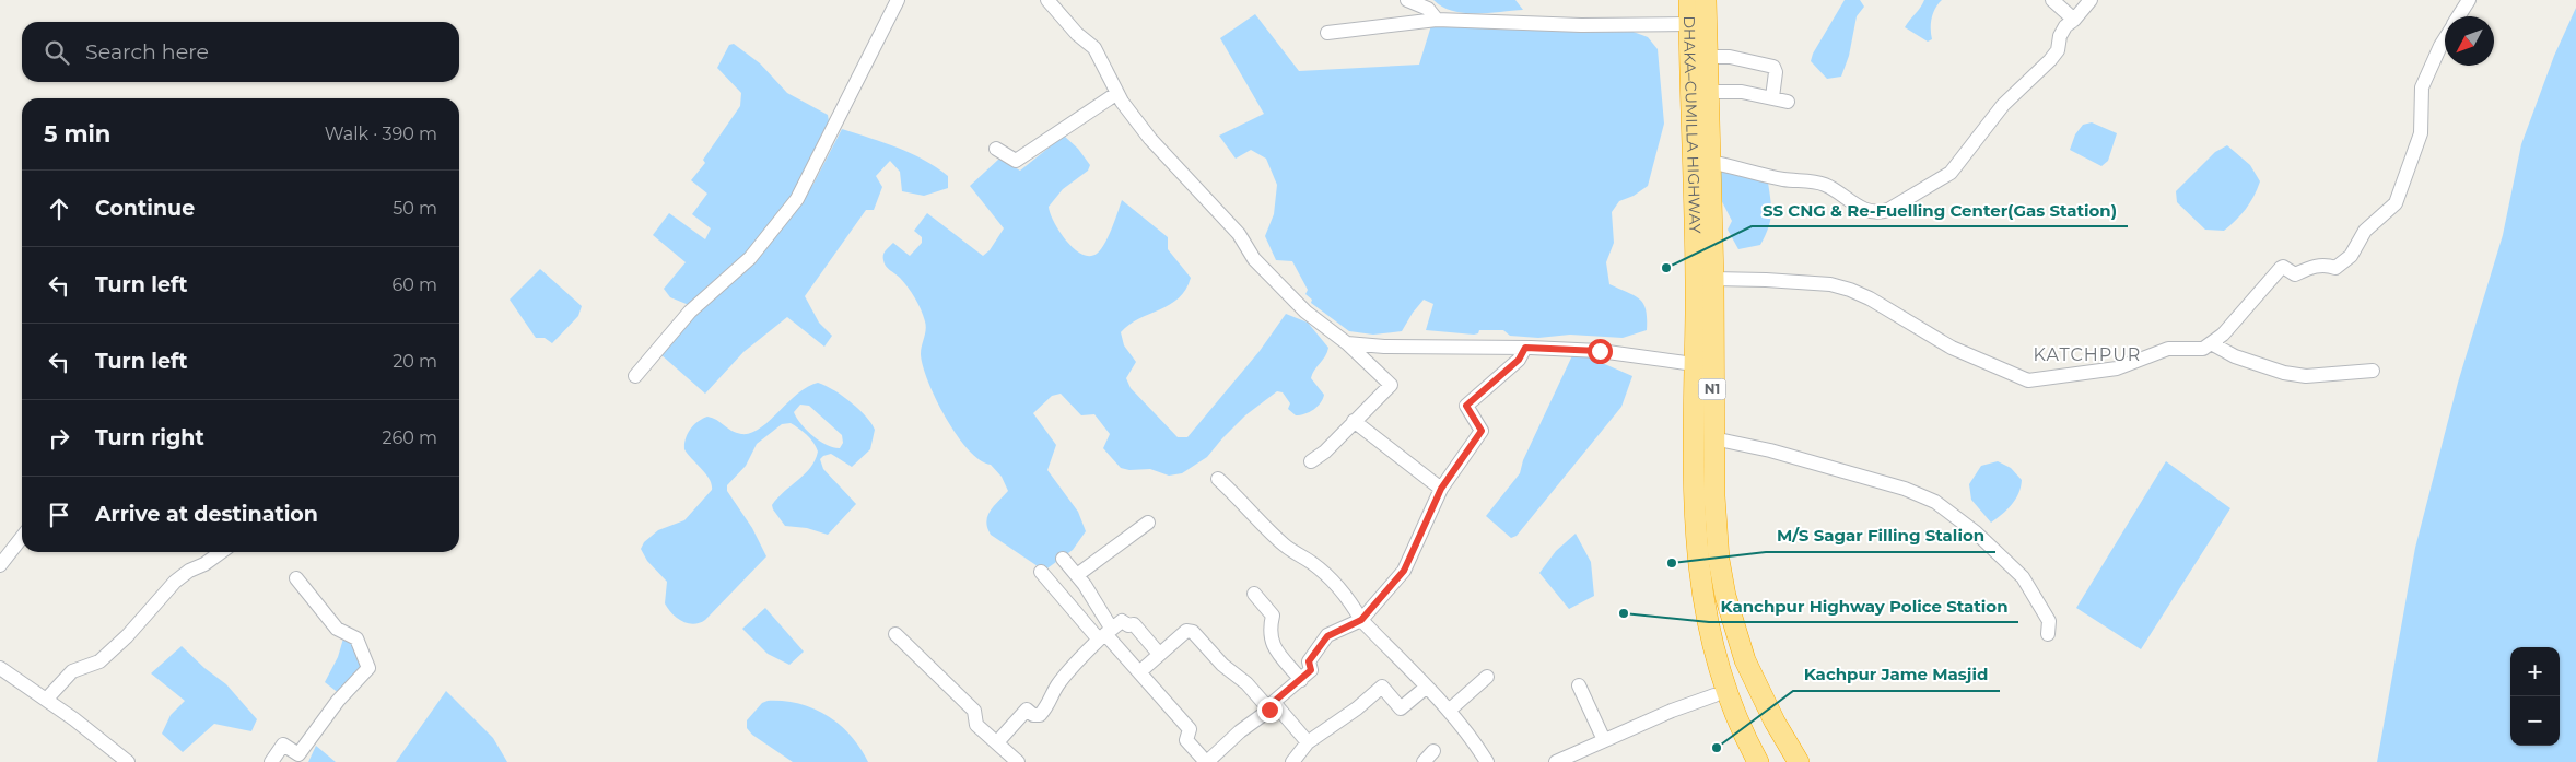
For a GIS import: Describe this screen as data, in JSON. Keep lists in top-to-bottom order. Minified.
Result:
{"streets":{"highway":["DHAKA–CUMILLA HIGHWAY","N1"]},"crossings":[["DHAKA–CUMILLA HIGHWAY","N1"]],"districts":["KATCHPUR"],"places":["SS CNG & Re-Fuelling Center(Gas Station)","M/S Sagar Filling Stalion","Kanchpur Highway Police Station","Kachpur Jame Masjid"],"north":"bottom left","page":{"search":"Search here","heading":["5 min","Walk · 390 m"],"list":[["Continue","50 m"],["Turn left","60 m"],["Turn left","20 m"],["Turn right","260 m"],"Arrive at destination"],"map_buttons":["+","−"]}}
